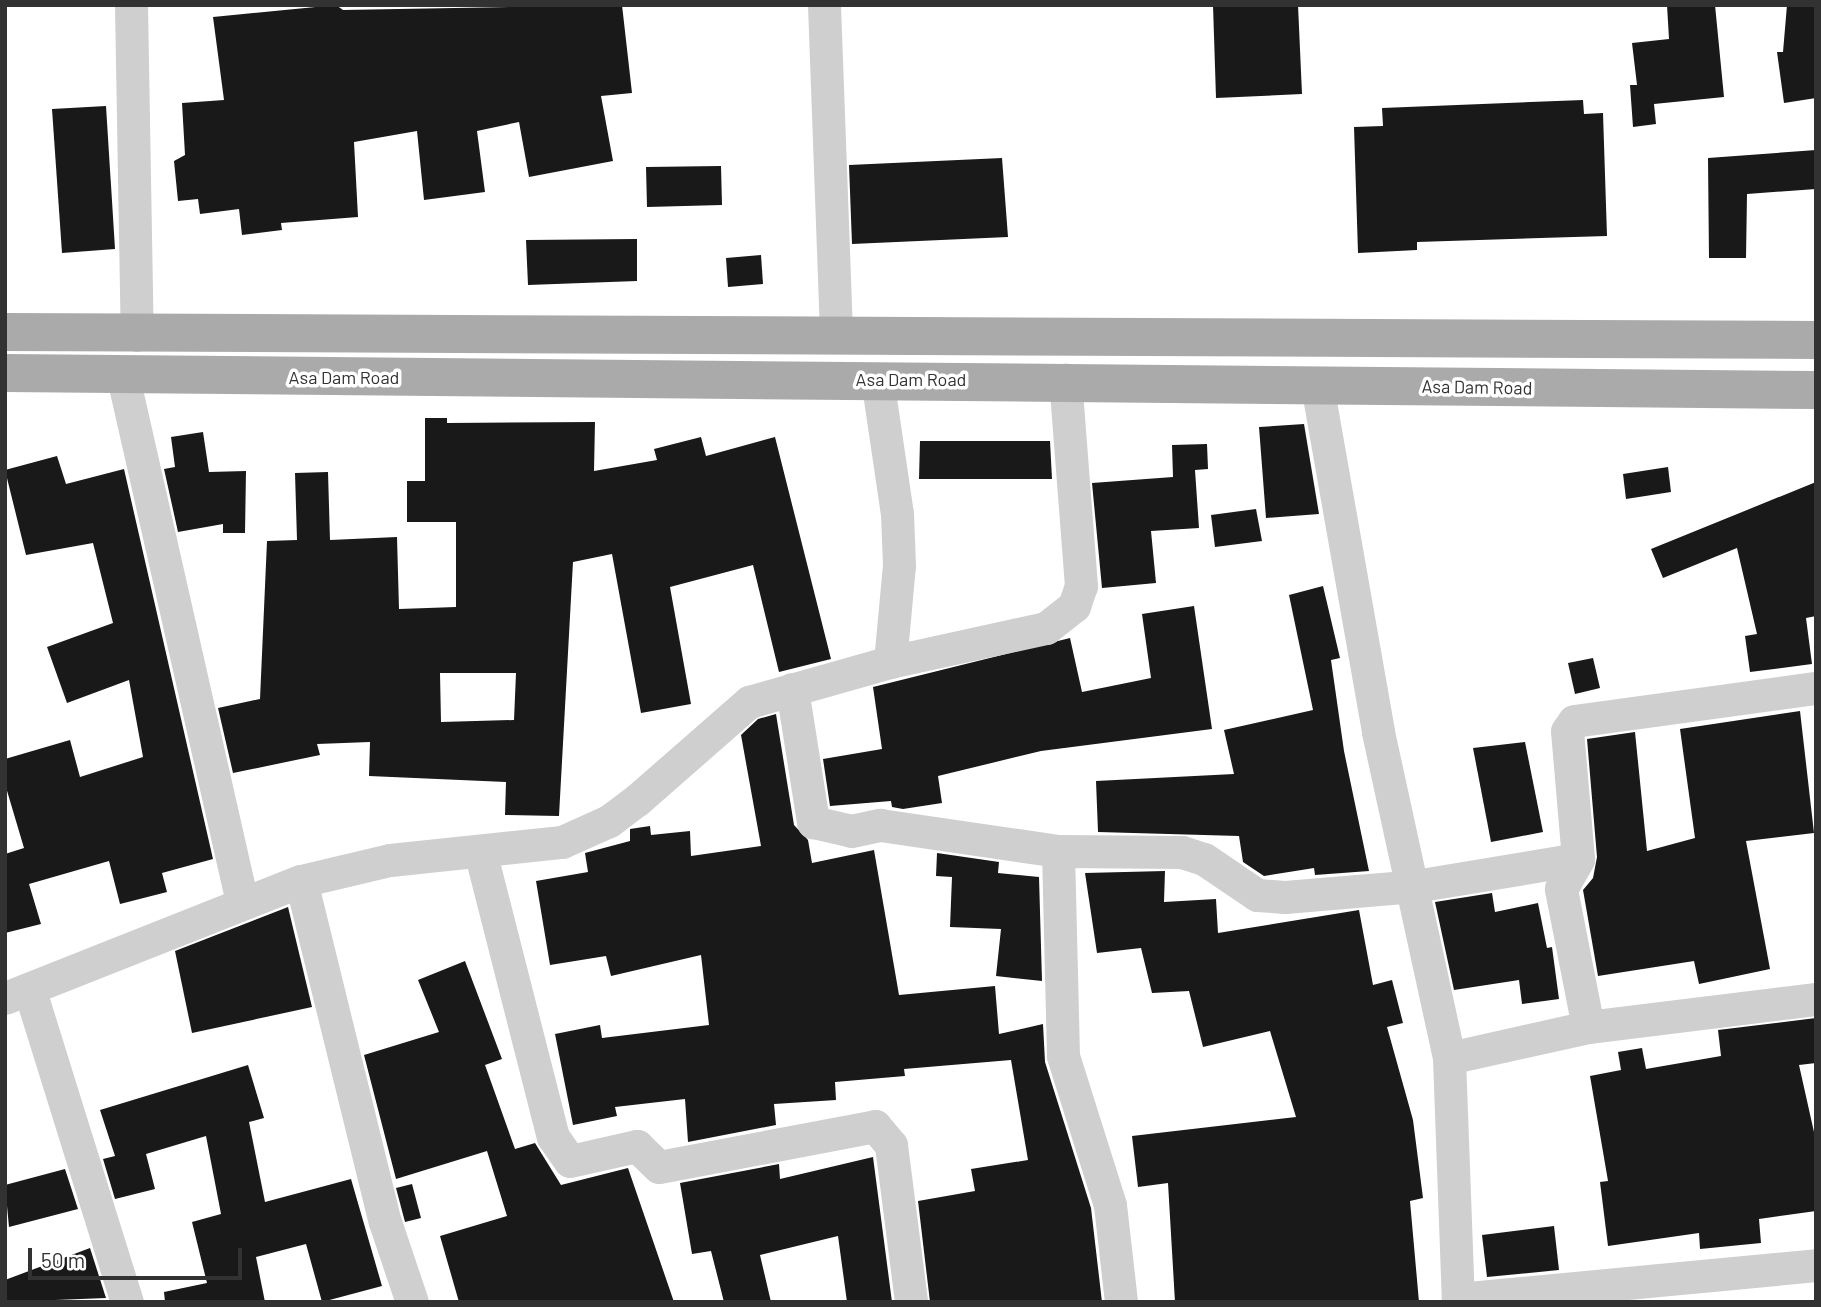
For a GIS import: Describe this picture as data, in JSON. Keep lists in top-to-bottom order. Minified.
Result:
{"streets":{"main road":["Asa Dam Road"]},"scale_bar":"50 m"}
